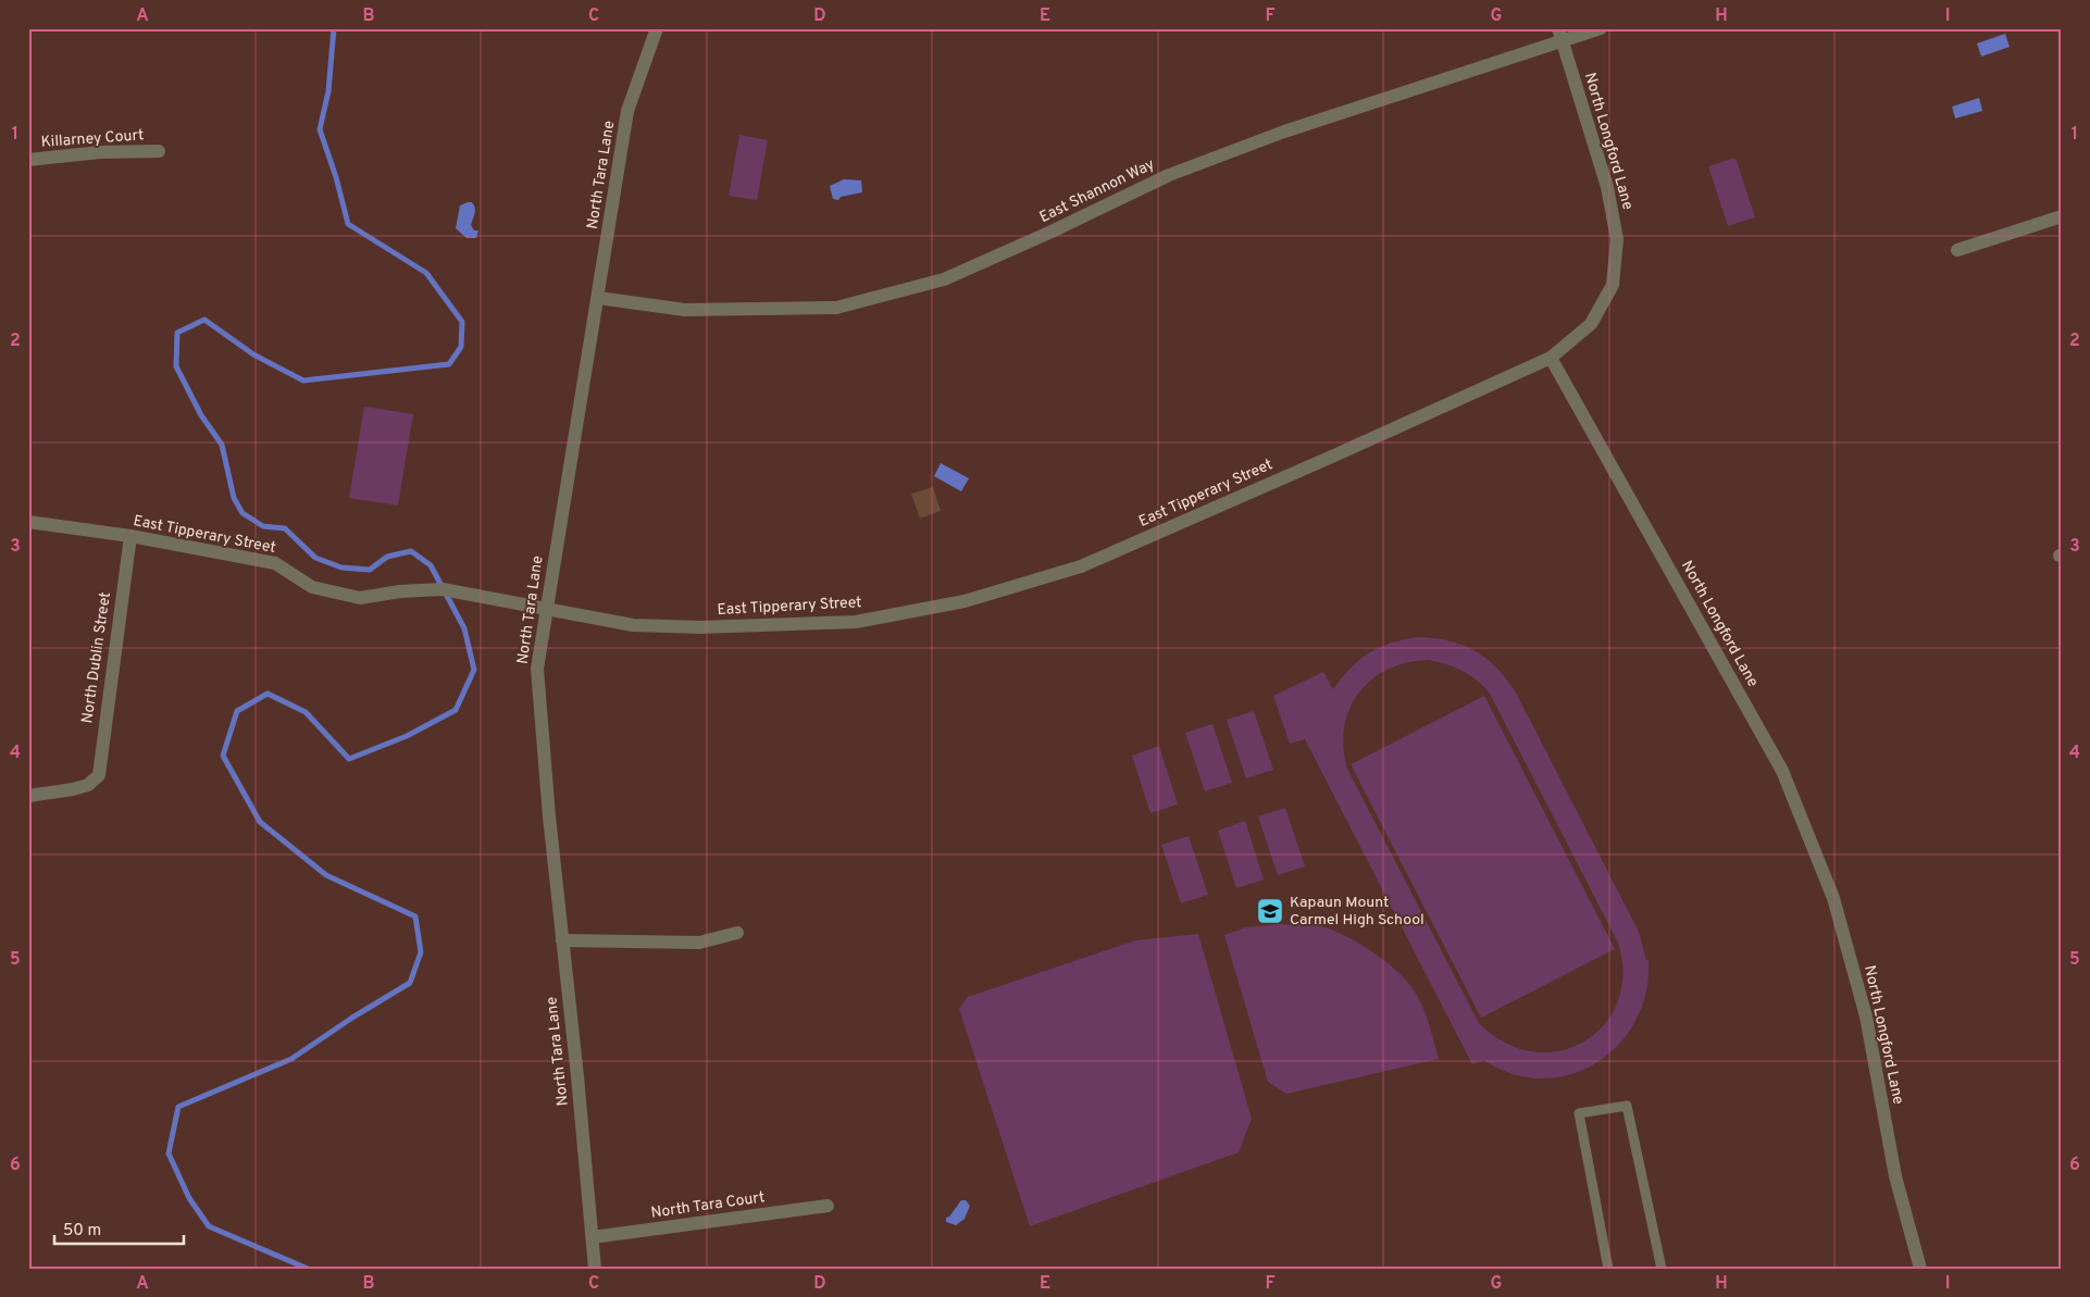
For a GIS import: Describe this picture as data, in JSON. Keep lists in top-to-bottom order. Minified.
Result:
{"streets":{"street":["Killarney Court","North Longford Lane","North Tara Lane","East Shannon Way","East Tipperary Street","North Dublin Street","North Tara Court"]},"crossings":[["North Longford Lane","East Shannon Way"],["North Longford Lane","East Tipperary Street"],["North Tara Lane","East Shannon Way"],["North Tara Lane","East Tipperary Street"],["North Tara Lane","North Tara Court"],["East Tipperary Street","North Dublin Street"]],"places":{"school or university":["Kapaun Mount Carmel High School"]},"scale_bar":"50 m","grid":{"columns":["A","B","C","D","E","F","G","H","I"],"rows":["1","2","3","4","5","6"]}}
